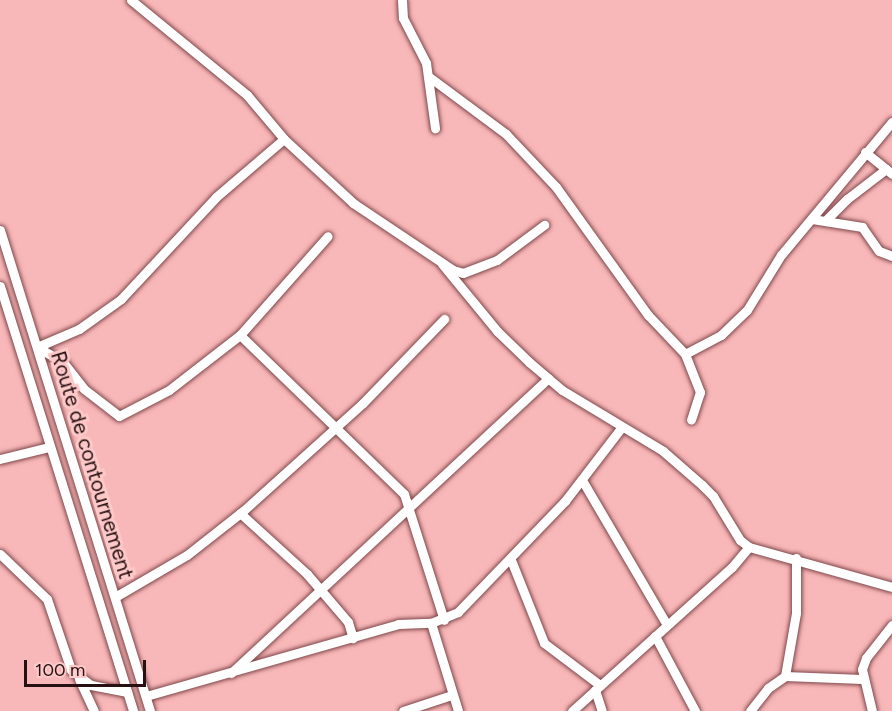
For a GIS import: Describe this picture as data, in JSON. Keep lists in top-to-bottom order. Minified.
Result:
{"streets":{"street":["Route de contournement"]},"scale_bar":"100 m"}
